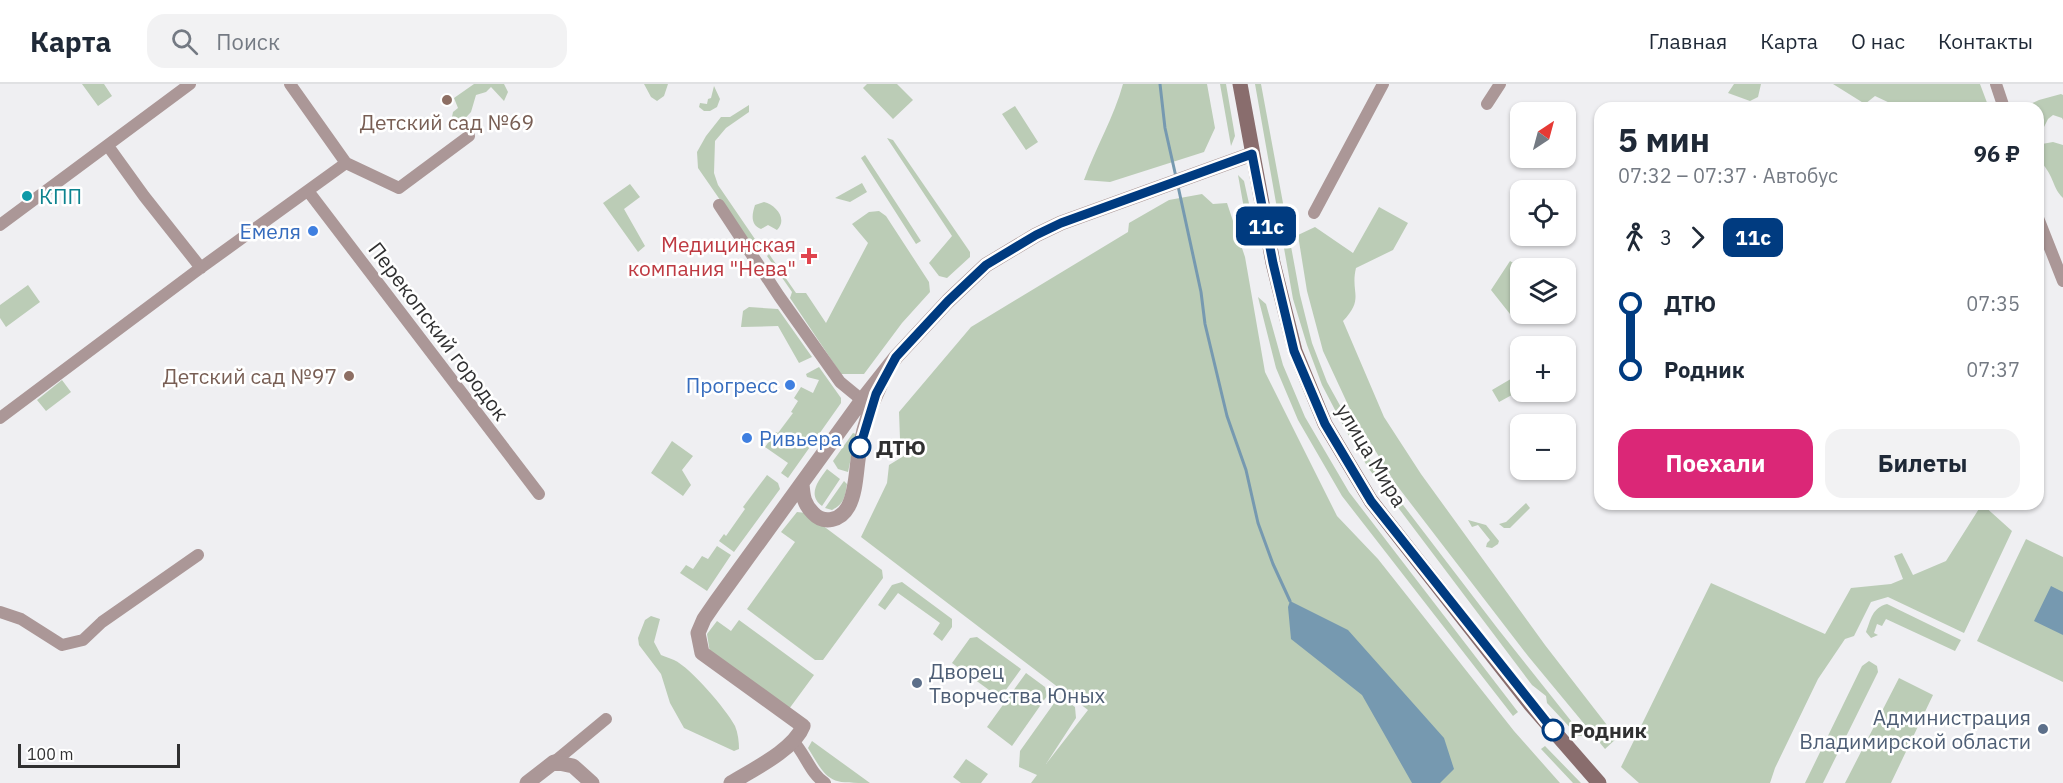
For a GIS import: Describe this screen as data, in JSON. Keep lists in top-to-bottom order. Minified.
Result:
{"streets":{"main road":["улица Мира"],"street":["Перекопский городок"]},"places":{"other":["Детский сад №69","КПП","Емеля","Детский сад №97","Прогресс","Ривьера","ДТЮ","Дворец Творчества Юных","Администрация Владимирской области","Родник"],"health":["Медицинская компания \"Нева\""]},"lines":["bus line 11с"],"scale_bar":"100 m","north":"top right","page":{"header":"Карта","search":"Поиск","nav":["Главная","Карта","О нас","Контакты"],"on_map":"11с","map_buttons":["+","−"],"heading":["5 мин","07:32 – 07:37 · Автобус","96 ₽"],"legs":["3","11с"],"list":[{"name":"ДТЮ","value":"07:35"},{"name":"Родник","value":"07:37"}],"buttons":["Поехали","Билеты"],"scale":"100 m"}}
